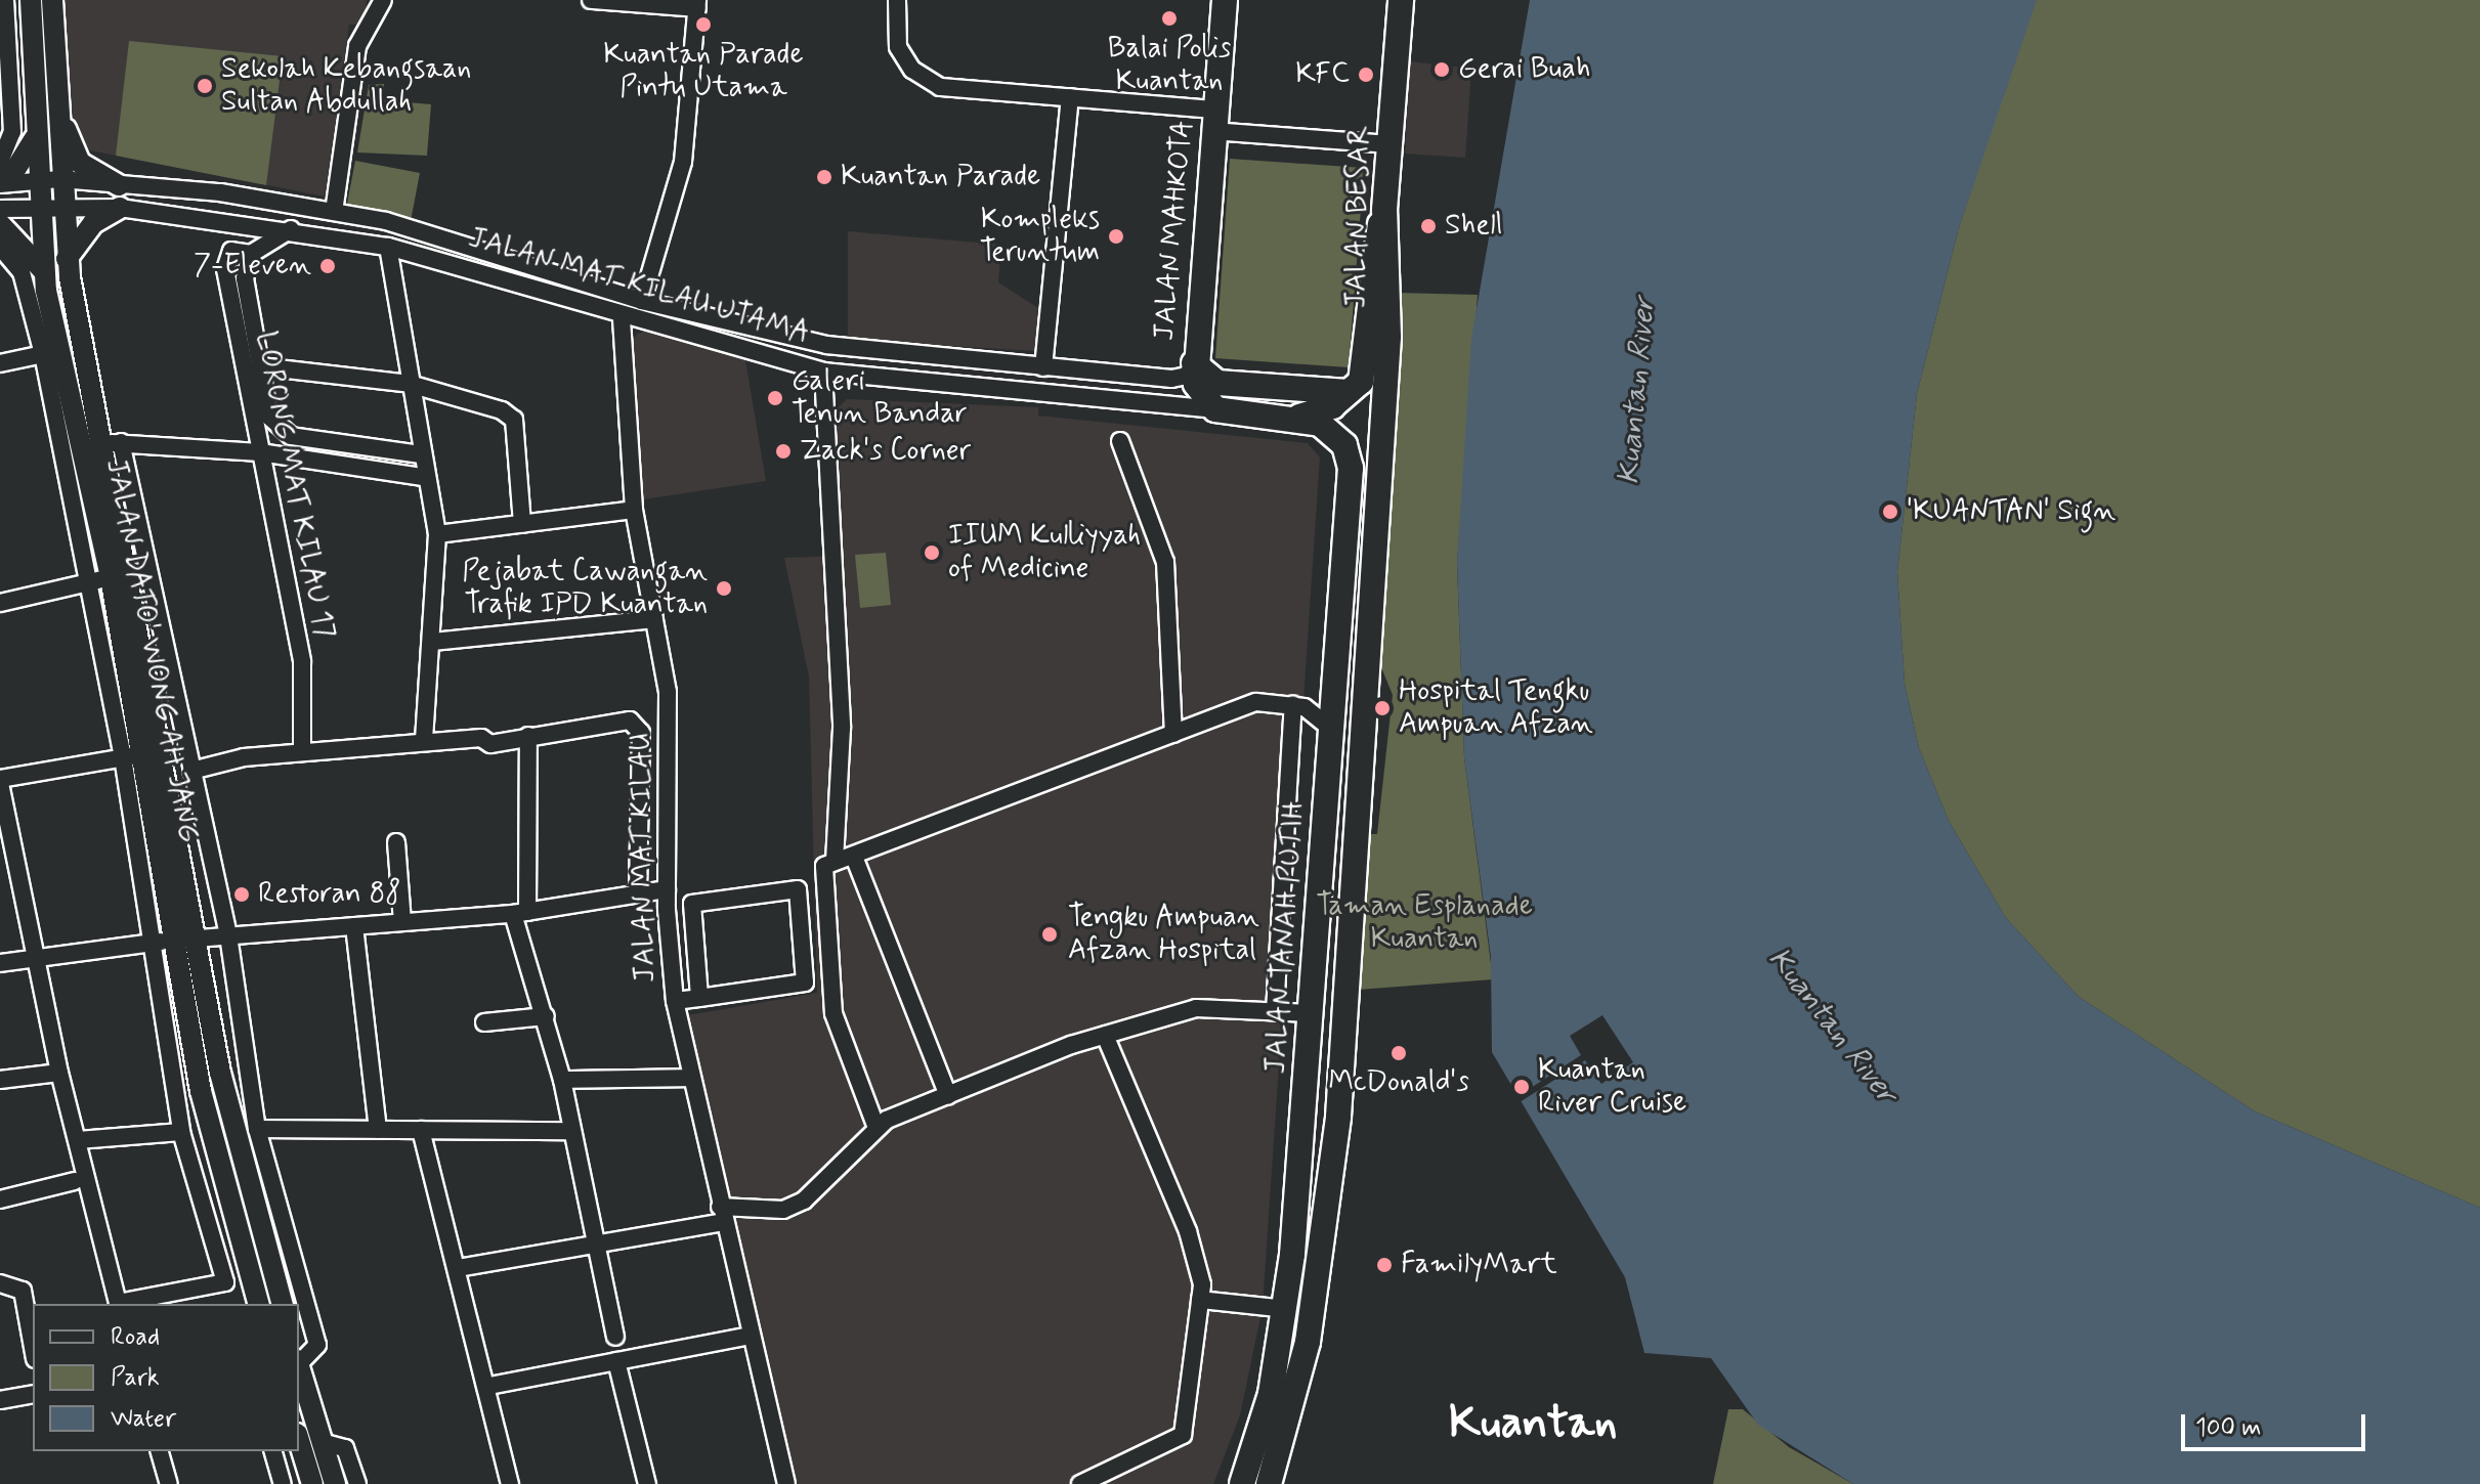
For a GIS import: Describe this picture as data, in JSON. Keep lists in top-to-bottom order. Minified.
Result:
{"streets":{"highway":["JALAN BESAR","JALAN MAHKOTA","JALAN MAT KILAU UTAMA","JALAN TANAH PUTIH"],"main road":["JALAN DATO' WONG AH JANG"],"street":["LORONG MAT KILAU 17","JALAN MAT KILAU"]},"crossings":[["JALAN BESAR","JALAN TANAH PUTIH"],["JALAN MAHKOTA","JALAN MAT KILAU UTAMA"],["JALAN MAT KILAU UTAMA","JALAN DATO' WONG AH JANG"],["JALAN MAT KILAU UTAMA","JALAN MAT KILAU"],["JALAN MAT KILAU UTAMA","JALAN TANAH PUTIH"]],"districts":["Kuantan"],"water":["Kuantan River"],"parks":["Taman Esplanade Kuantan"],"places":["Balai Polis Kuantan","Kuantan Parade Pintu Utama","Gerai Buah","KFC","Sekolah Kebangsaan Sultan Abdullah","Kuantan Parade","Shell","Kompleks Teruntum","7-Eleven","Galeri Tenun Bandar","Zack's Corner","'KUANTAN' Sign","IIUM Kulliyyah of Medicine","Pejabat Cawangan Trafik IPD Kuantan","Hospital Tengku Ampuan Afzan","Restoran 88","Tengku Ampuan Afzan Hospital","McDonald's","Kuantan River Cruise","FamilyMart"],"legend":["Road","Park","Water"],"scale_bar":"100 m"}
